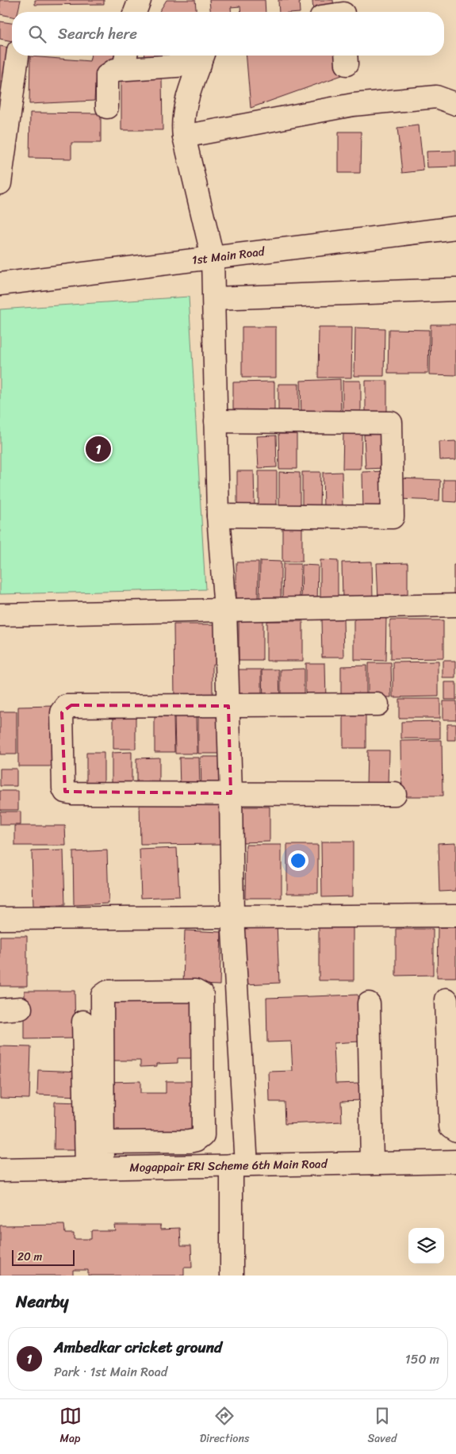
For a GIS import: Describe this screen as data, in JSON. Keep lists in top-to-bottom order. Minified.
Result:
{"streets":{"street":["1st Main Road","Mogappair ERI Scheme 6th Main Road"]},"scale_bar":"20 m","page":{"search":"Search here","pins":"1","scale":"20 m","heading":"Nearby","list":[{"mark":"1","name":"Ambedkar cricket ground","note":"Park · 1st Main Road","value":"150 m"}],"nav":["Map","Directions","Saved"]}}
